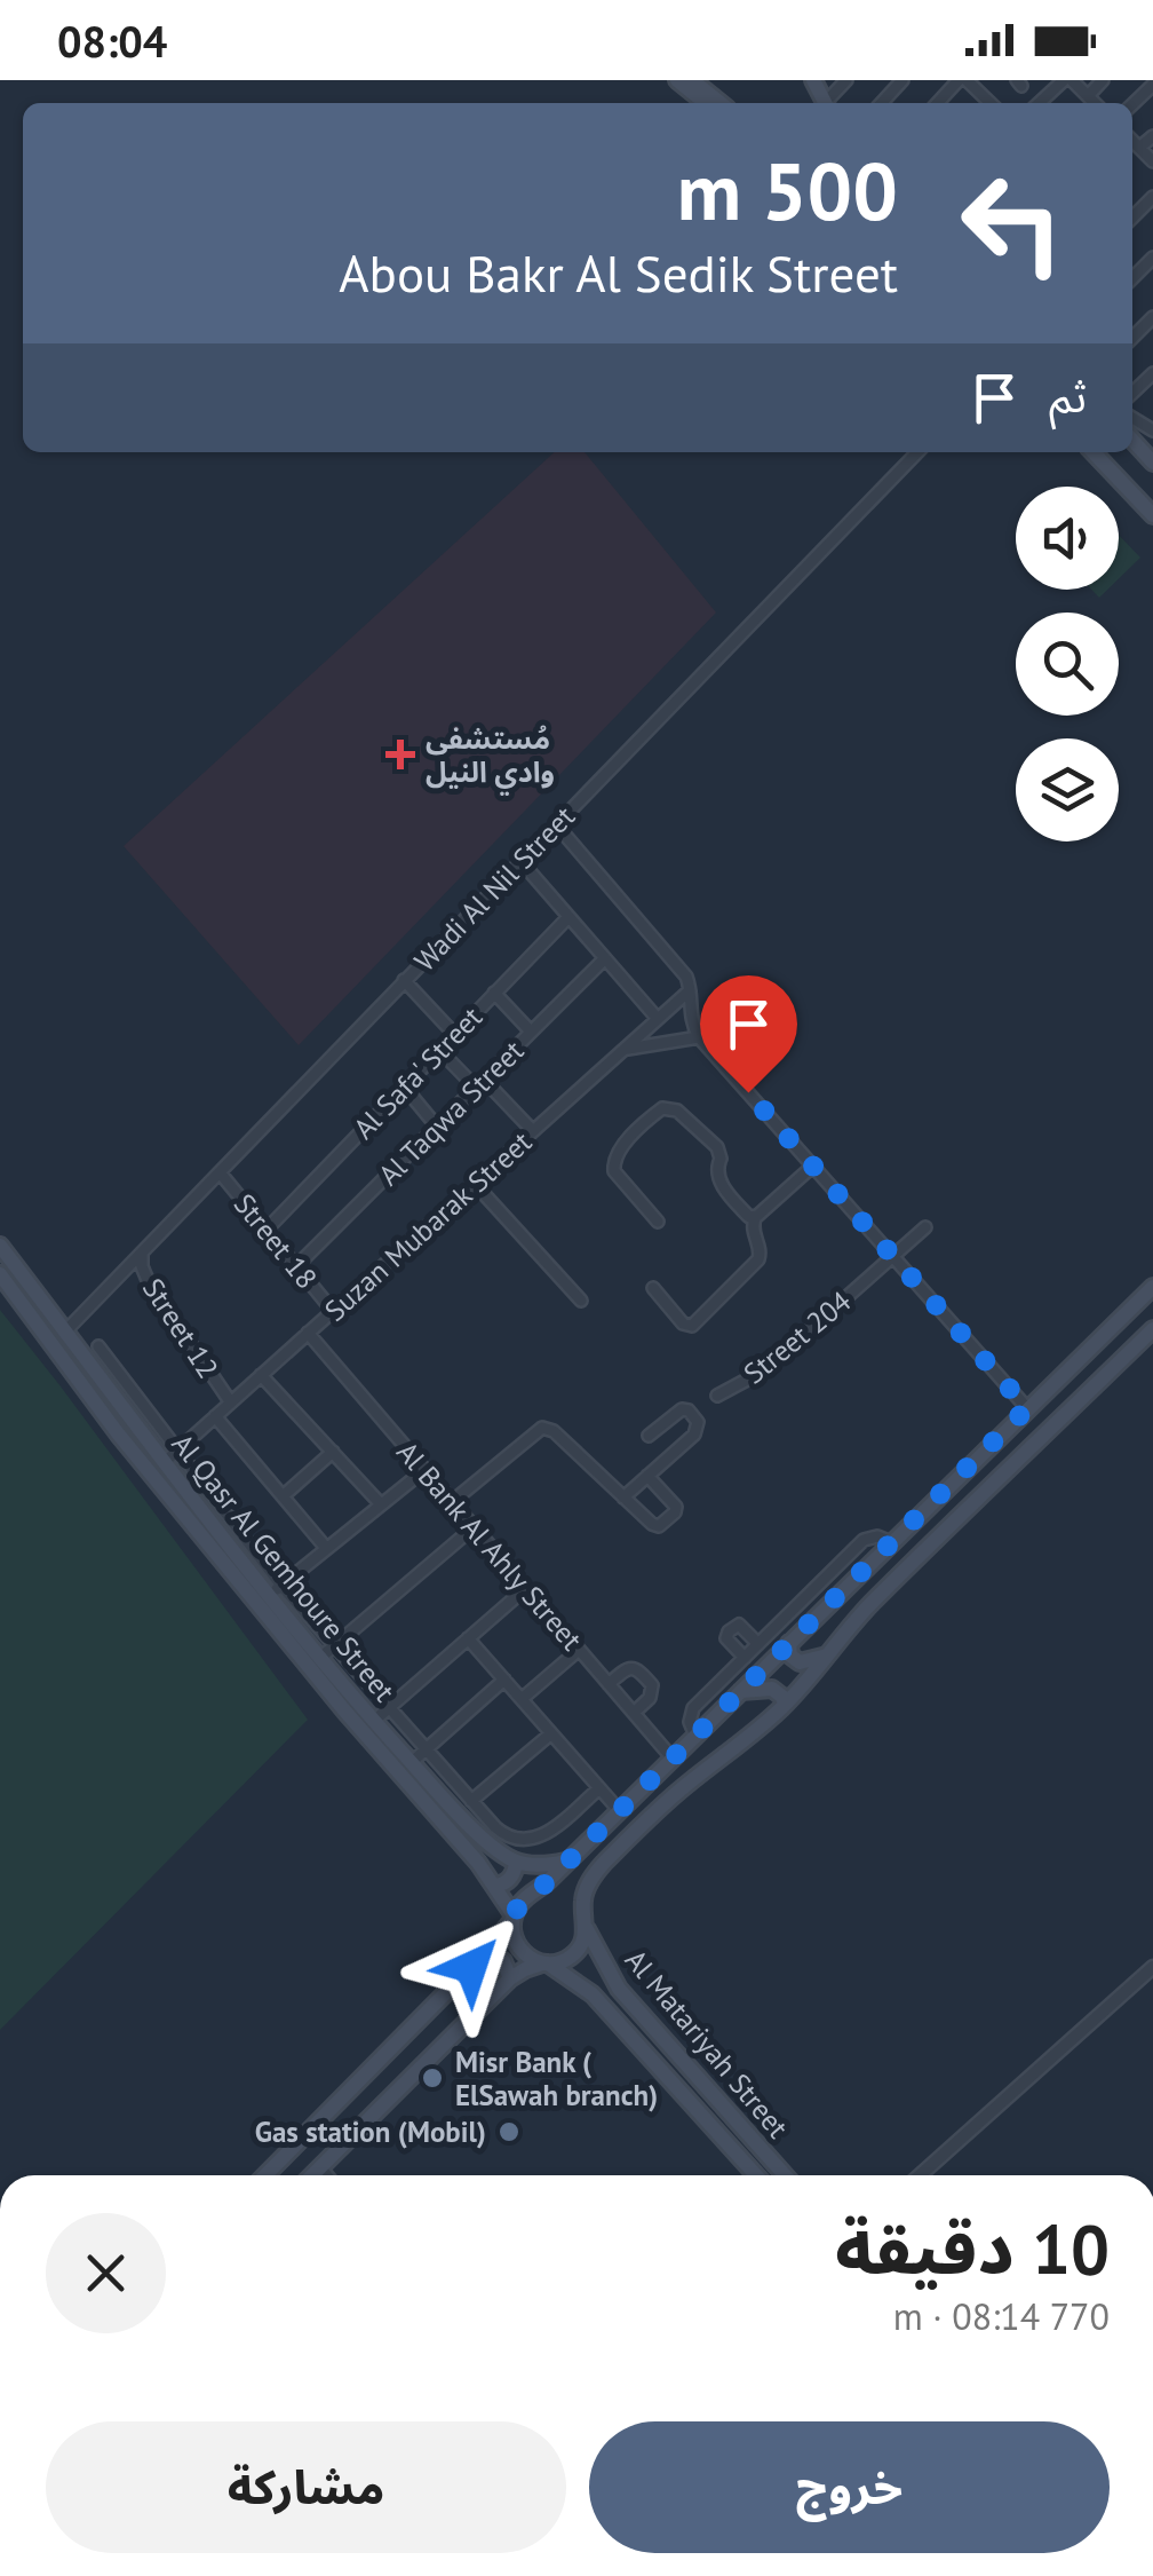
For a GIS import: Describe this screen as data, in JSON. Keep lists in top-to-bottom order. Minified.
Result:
{"streets":{"main road":["Al Qasr Al Gemhoure Street","Al Matariyah Street"],"street":["Wadi Al Nil Street","Al Safa' Street","Al Taqwa Street","Suzan Mubarak Street","Street 18","Street 12","Street 204","Al Bank Al Ahly Street"]},"crossings":[["Wadi Al Nil Street","Street 18"],["Wadi Al Nil Street","Street 12"],["Wadi Al Nil Street","Al Qasr Al Gemhoure Street"],["Al Safa' Street","Street 18"],["Al Taqwa Street","Street 18"],["Suzan Mubarak Street","Street 18"],["Suzan Mubarak Street","Street 12"],["Suzan Mubarak Street","Al Bank Al Ahly Street"],["Suzan Mubarak Street","Al Qasr Al Gemhoure Street"],["Al Qasr Al Gemhoure Street","Al Matariyah Street"]],"places":{"health":["مُستشفى وادي النيل"],"other":["Misr Bank ( ElSawah branch)","Gas station (Mobil)"]},"page":{"status":"08:04","turn":["500 m","Abou Bakr Al Sedik Street"],"then":"ثم","heading":["10 دقيقة","770 m · 08:14"],"buttons":["خروج","مشاركة"]}}
